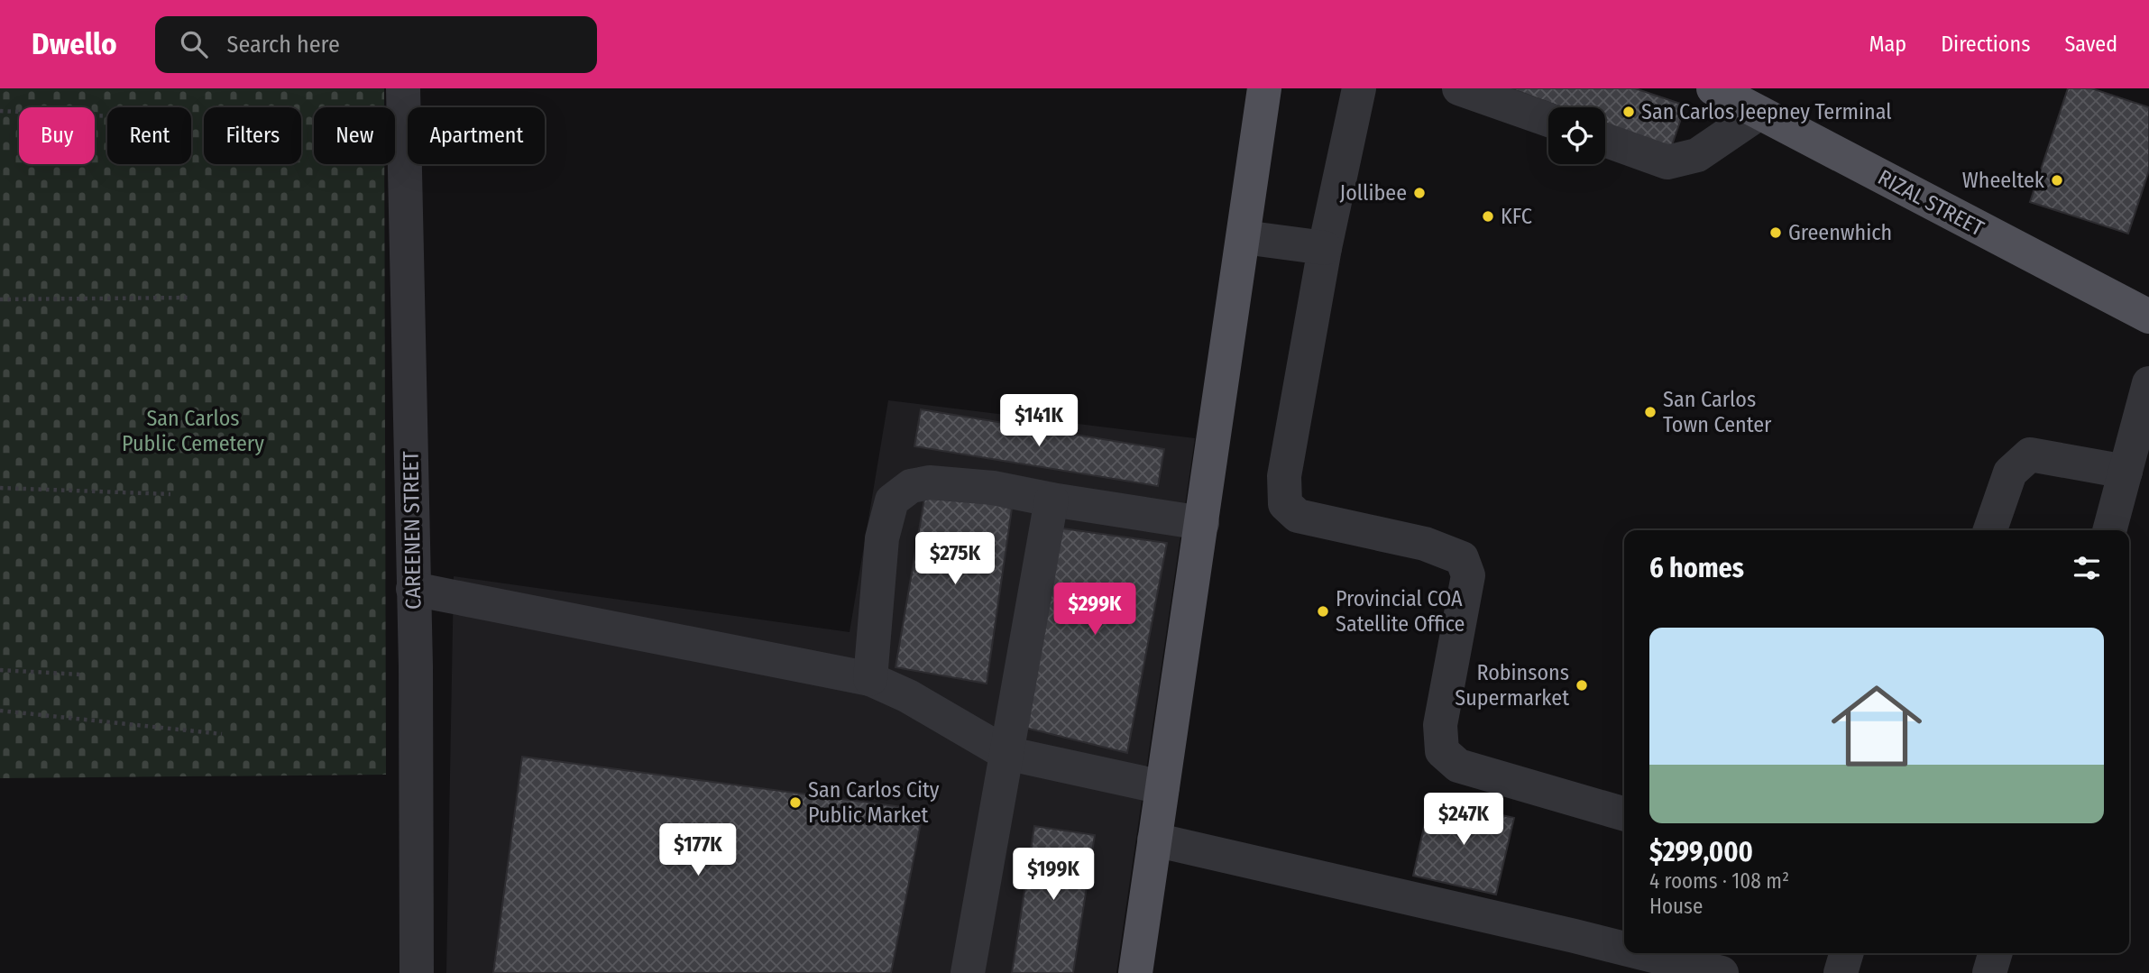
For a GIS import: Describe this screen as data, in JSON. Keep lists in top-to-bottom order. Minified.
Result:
{"streets":{"main road":["RIZAL STREET"],"street":["CAREENEN STREET"]},"parks":["San Carlos Public Cemetery"],"places":["San Carlos Jeepney Terminal","Wheeltek","Jollibee","KFC","Greenwhich","San Carlos Town Center","Provincial COA Satellite Office","Robinsons Supermarket","San Carlos City Public Market"],"page":{"header":"Dwello","search":"Search here","nav":["Map","Directions","Saved"],"chip":["Buy","Rent","Filters","New","Apartment"],"price":["$141K","$275K","$299K","$247K","$177K","$199K"],"heading":"6 homes","list":[{"name":"$299,000","note":"4 rooms · 108 m² · House"}]}}
